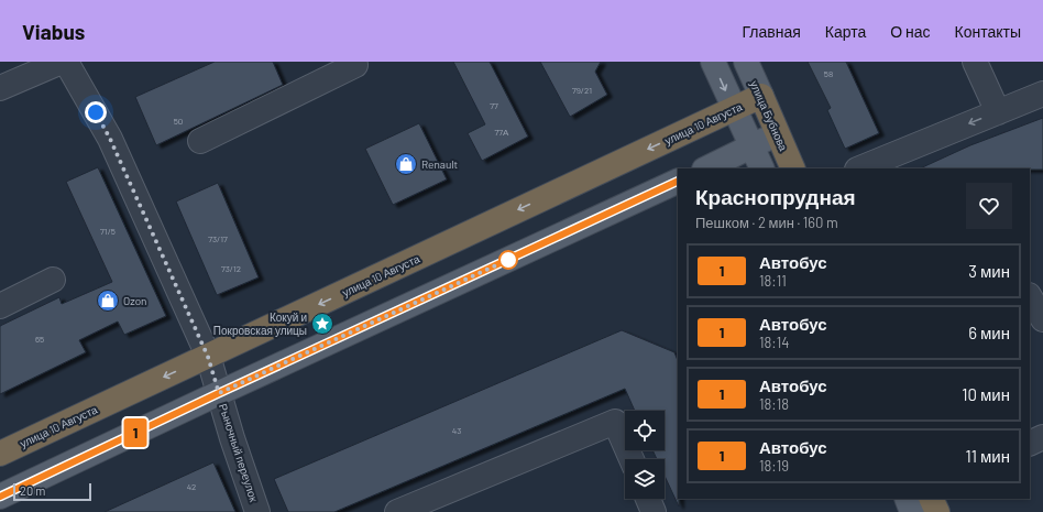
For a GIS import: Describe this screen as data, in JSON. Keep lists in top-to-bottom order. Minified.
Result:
{"streets":{"highway":["улица Бубнова","улица 10 Августа"],"street":["Рыночный переулок"]},"crossings":[["улица Бубнова","улица 10 Августа"],["улица 10 Августа","Рыночный переулок"]],"one_way":["улица 10 Августа"],"places":{"shop":["Renault","Ozon"],"place":["Кокуй и Покровская улицы"]},"lines":["bus line 1"],"house_numbers":["58","79/21","77","50","77А","71/5","73/17","73/12","65","43","42"],"scale_bar":"20 m","page":{"header":"Viabus","nav":["Главная","Карта","О нас","Контакты"],"on_map":"1","heading":["Краснопрудная","Пешком · 2 мин · 160 m"],"list":[{"mark":"1","name":"Автобус","note":"18:11","value":"3 мин"},{"mark":"1","name":"Автобус","note":"18:14","value":"6 мин"},{"mark":"1","name":"Автобус","note":"18:18","value":"10 мин"},{"mark":"1","name":"Автобус","note":"18:19","value":"11 мин"}],"scale":"20 m"}}
